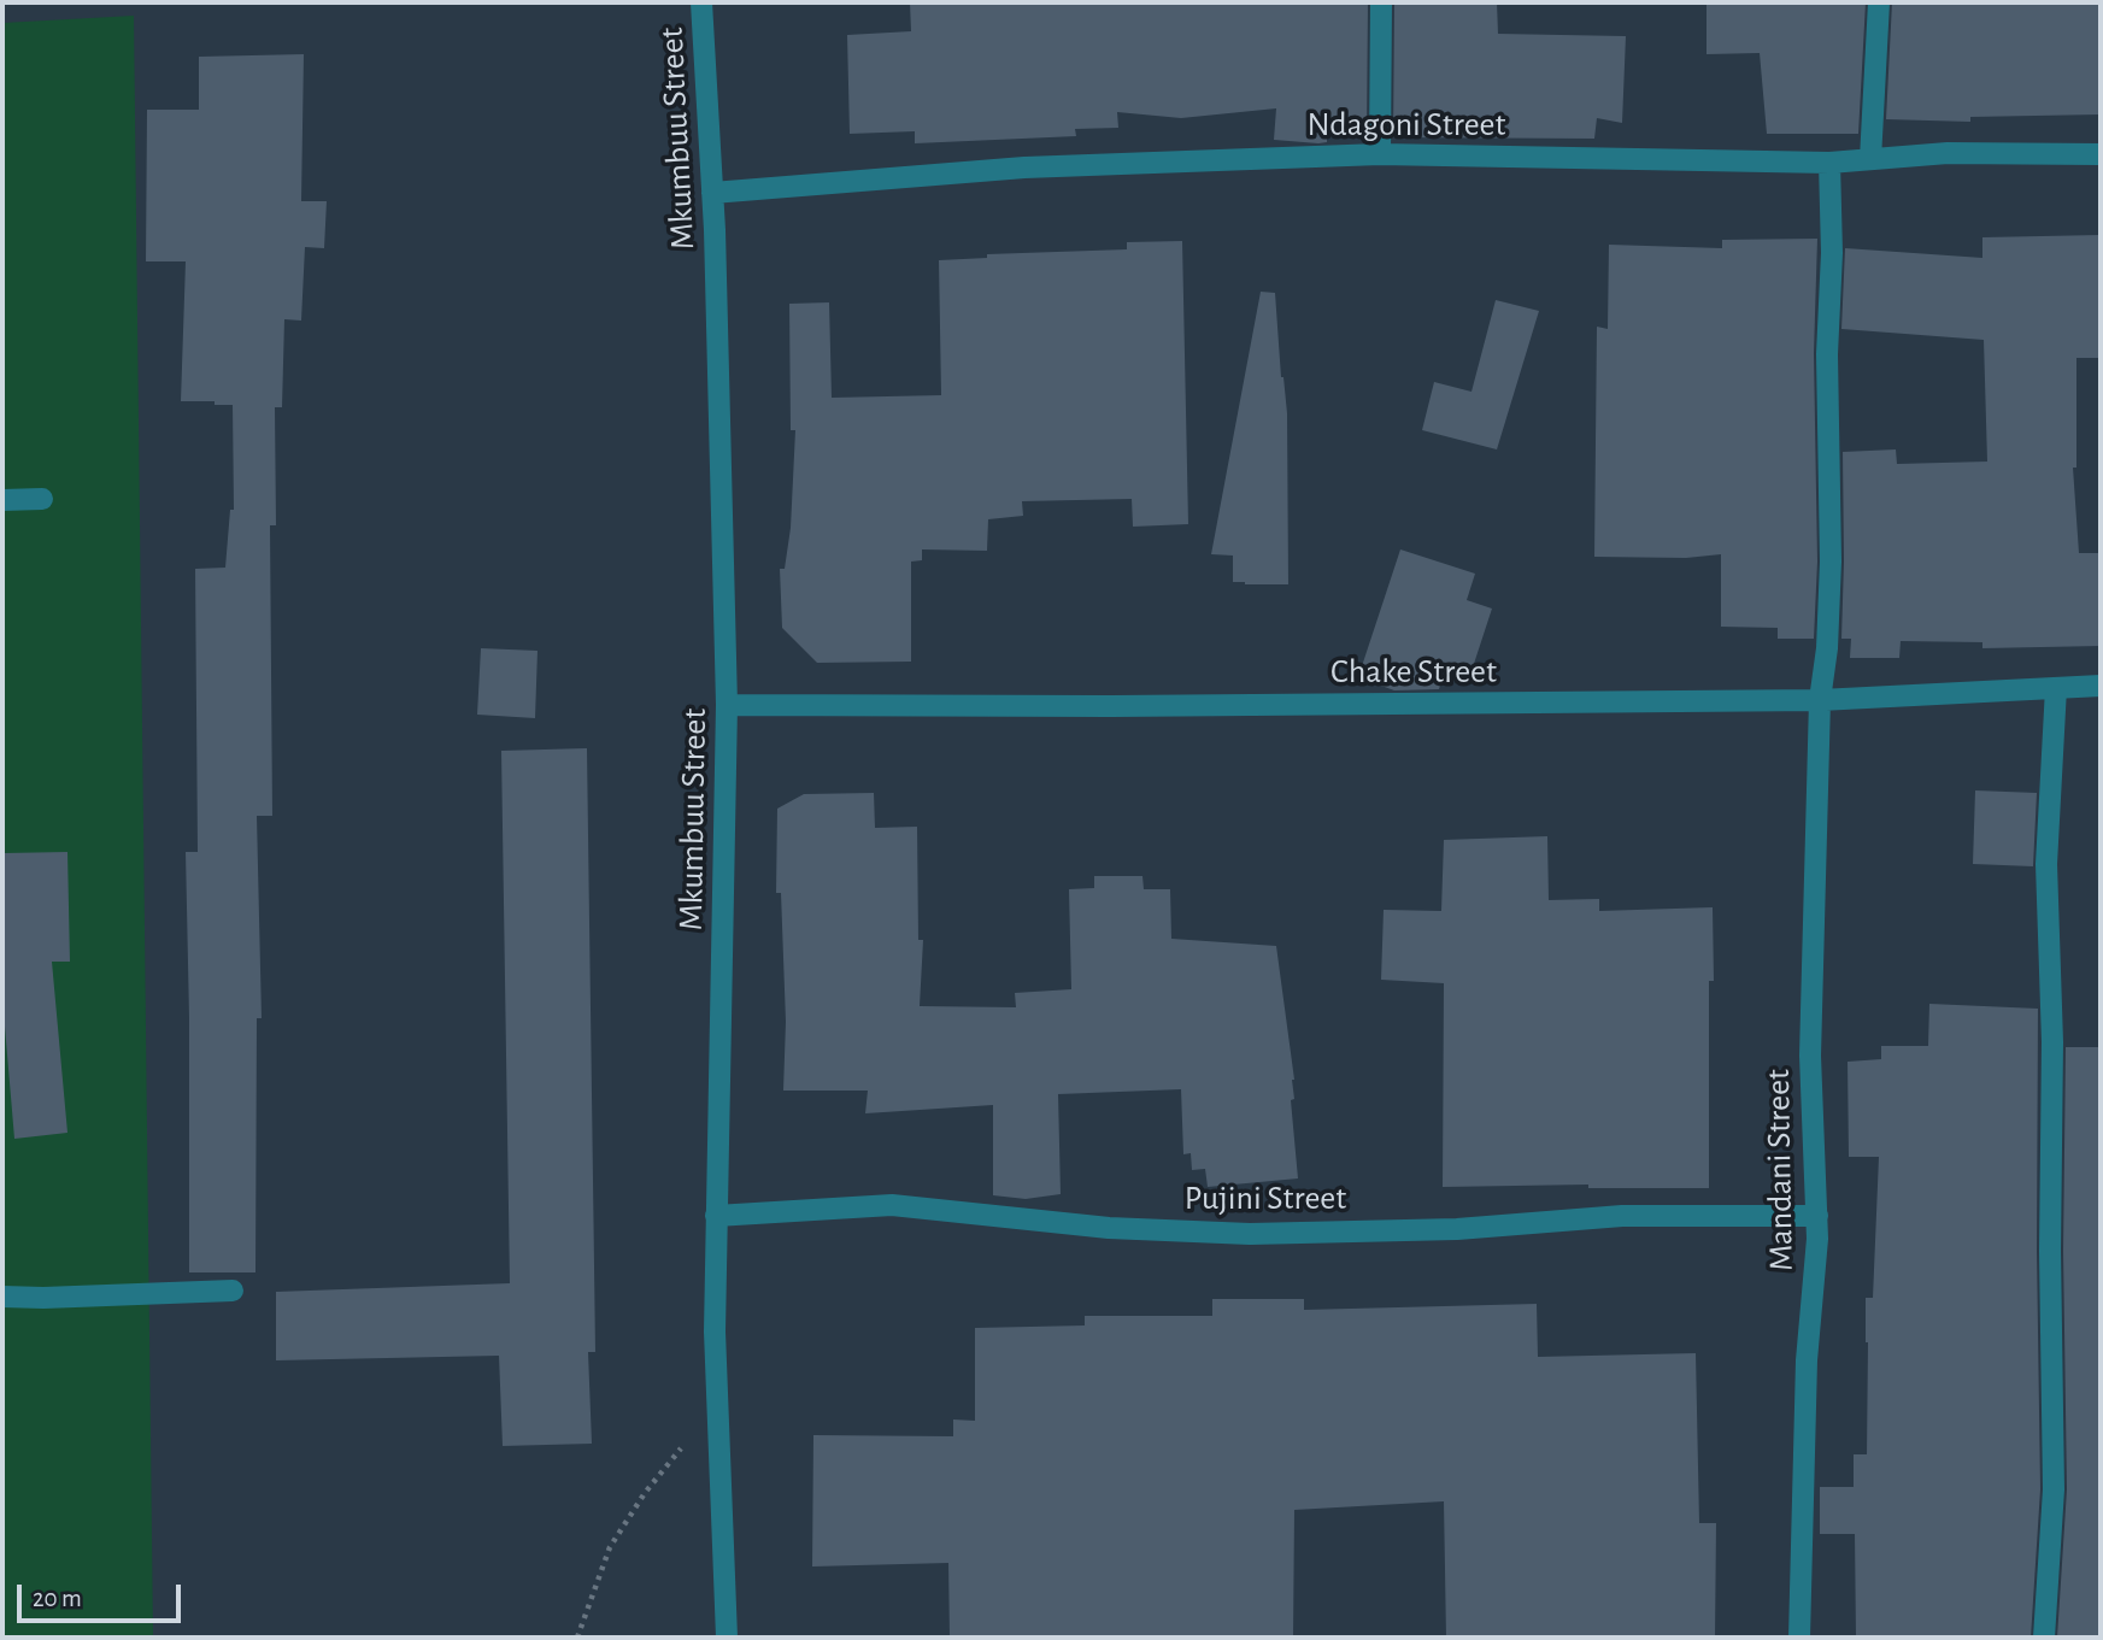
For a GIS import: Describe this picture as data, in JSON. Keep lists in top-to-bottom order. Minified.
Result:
{"streets":{"street":["Ndagoni Street","Mkumbuu Street","Chake Street","Mandani Street","Pujini Street"]},"crossings":[["Ndagoni Street","Mkumbuu Street"],["Ndagoni Street","Mandani Street"],["Mkumbuu Street","Chake Street"],["Mkumbuu Street","Pujini Street"],["Chake Street","Mandani Street"],["Mandani Street","Pujini Street"]],"scale_bar":"20 m"}
